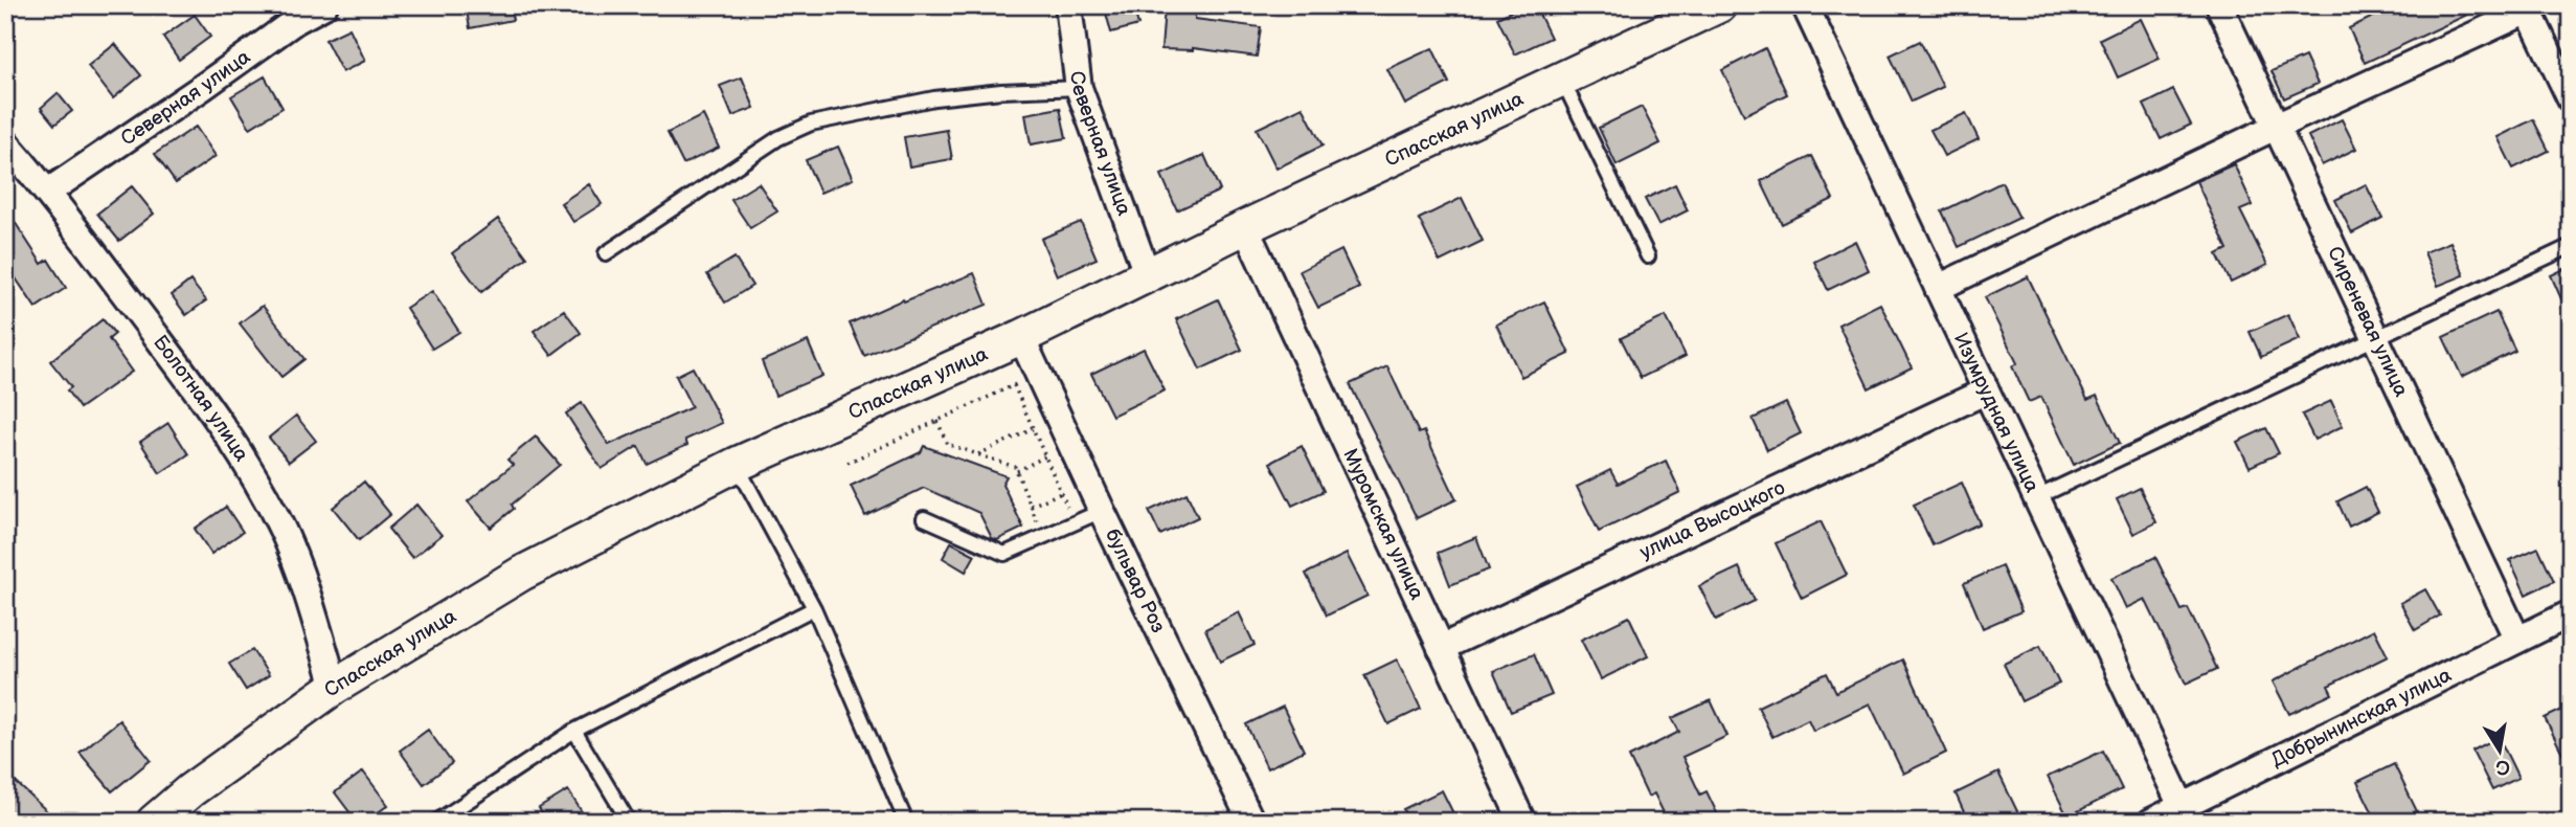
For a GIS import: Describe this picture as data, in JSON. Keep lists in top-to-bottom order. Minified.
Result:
{"streets":{"street":["Северная улица","Спасская улица","Сиреневая улица","Болотная улица","Изумрудная улица","улица Высоцкого","Муромская улица","бульвар Роз","Добрынинская улица"]},"crossings":[["Северная улица","Спасская улица"],["Северная улица","Болотная улица"],["Спасская улица","Болотная улица"],["Спасская улица","Муромская улица"],["Спасская улица","бульвар Роз"],["Сиреневая улица","Добрынинская улица"],["Изумрудная улица","улица Высоцкого"],["Изумрудная улица","Добрынинская улица"],["улица Высоцкого","Муромская улица"]],"north":"bottom"}
